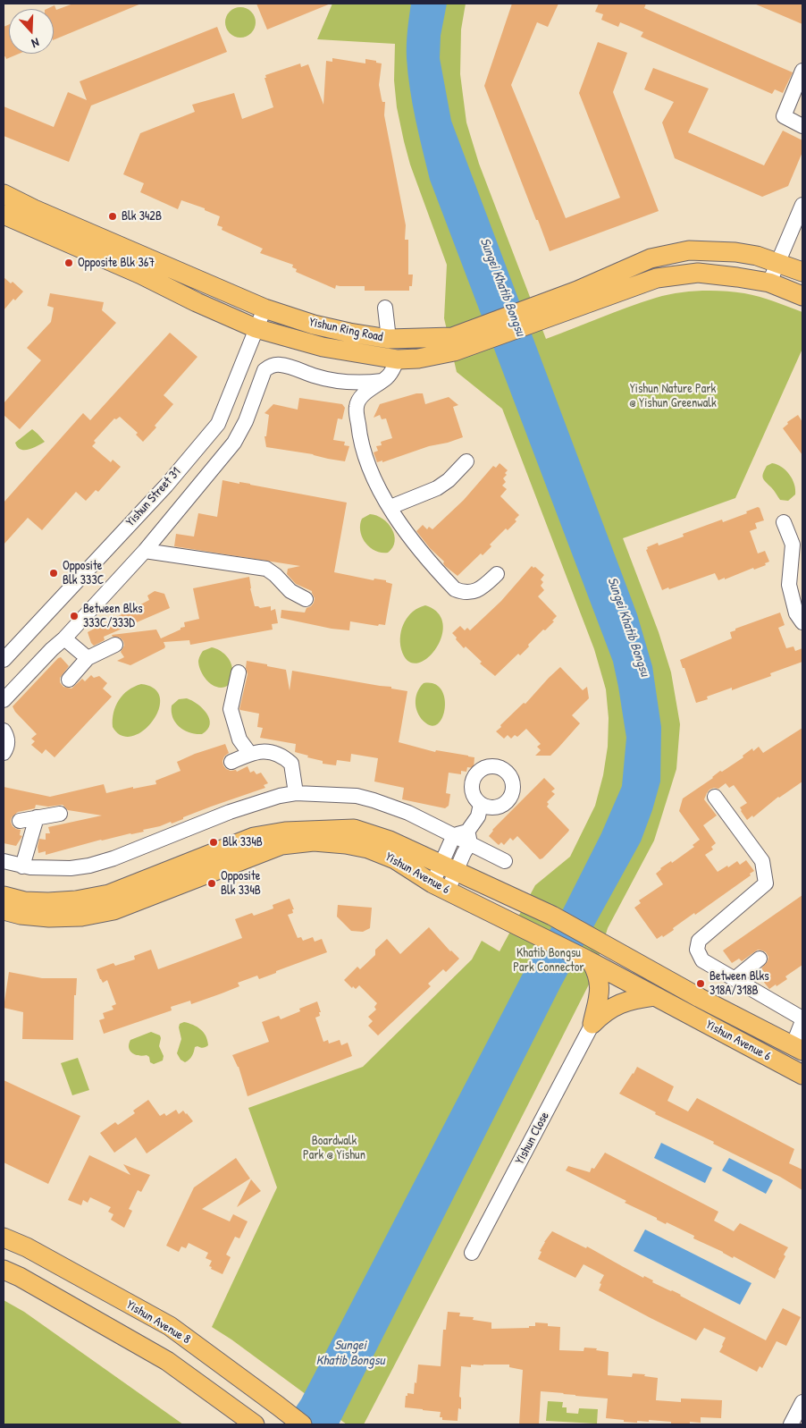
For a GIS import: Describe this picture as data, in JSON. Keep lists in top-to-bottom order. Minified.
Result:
{"streets":{"main road":["Yishun Ring Road","Yishun Avenue 6","Yishun Avenue 8"],"street":["Yishun Street 31","Yishun Close"]},"crossings":[["Yishun Ring Road","Yishun Street 31"]],"water":["Sungei Khatib Bongsu"],"parks":["Yishun Nature Park @ Yishun Greenwalk","Khatib Bongsu Park Connector","Boardwalk Park @ Yishun"],"places":["Blk 342B","Opposite Blk 367","Opposite Blk 333C","Between Blks 333C/333D","Blk 334B","Opposite Blk 334B","Between Blks 318A/318B"],"north":"bottom"}
